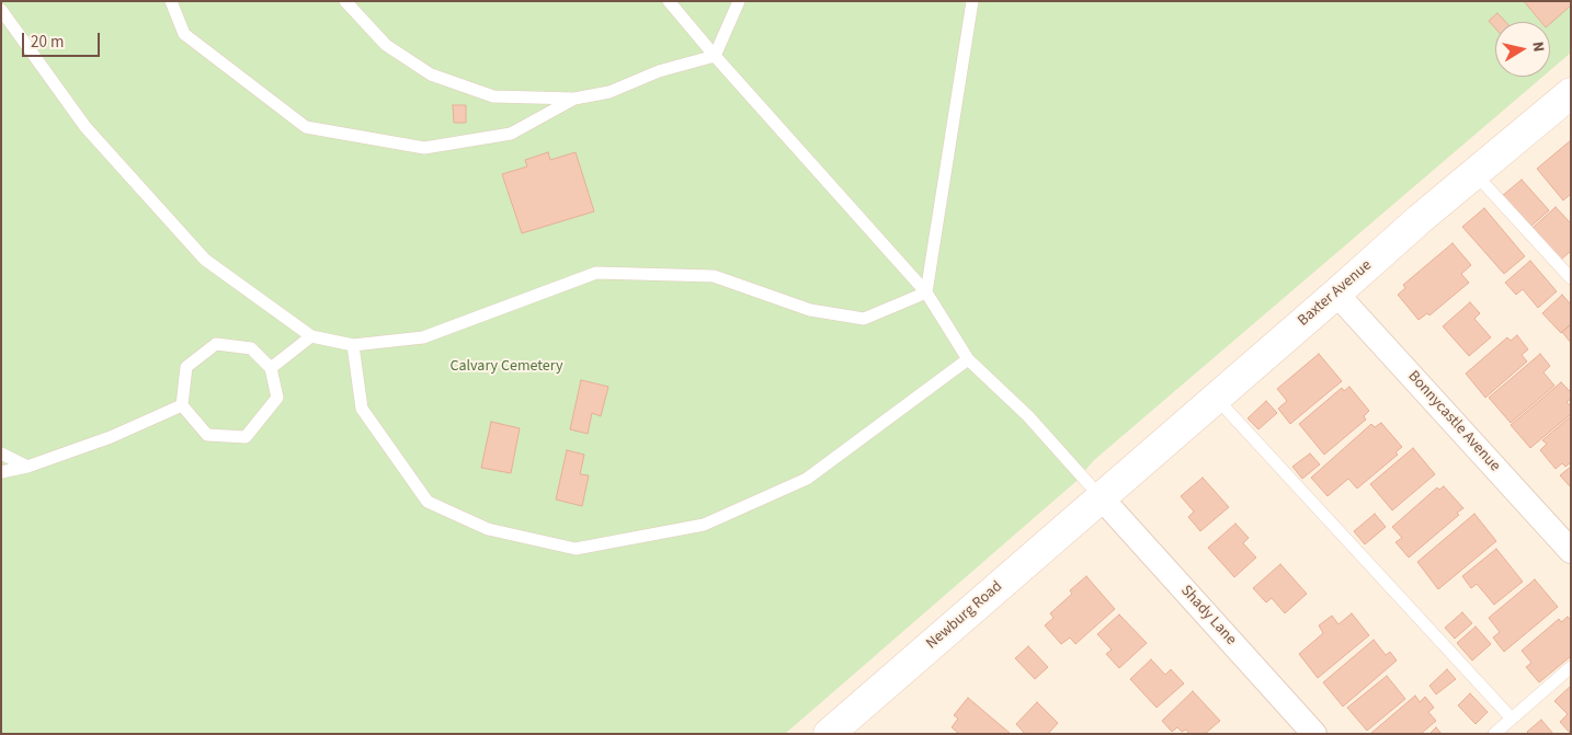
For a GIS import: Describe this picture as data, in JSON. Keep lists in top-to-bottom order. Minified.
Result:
{"streets":{"main road":["Baxter Avenue","Newburg Road"],"street":["Bonnycastle Avenue","Shady Lane"]},"crossings":[["Baxter Avenue","Bonnycastle Avenue"],["Baxter Avenue","Newburg Road"],["Baxter Avenue","Shady Lane"],["Newburg Road","Shady Lane"]],"parks":["Calvary Cemetery"],"scale_bar":"20 m","north":"right"}
